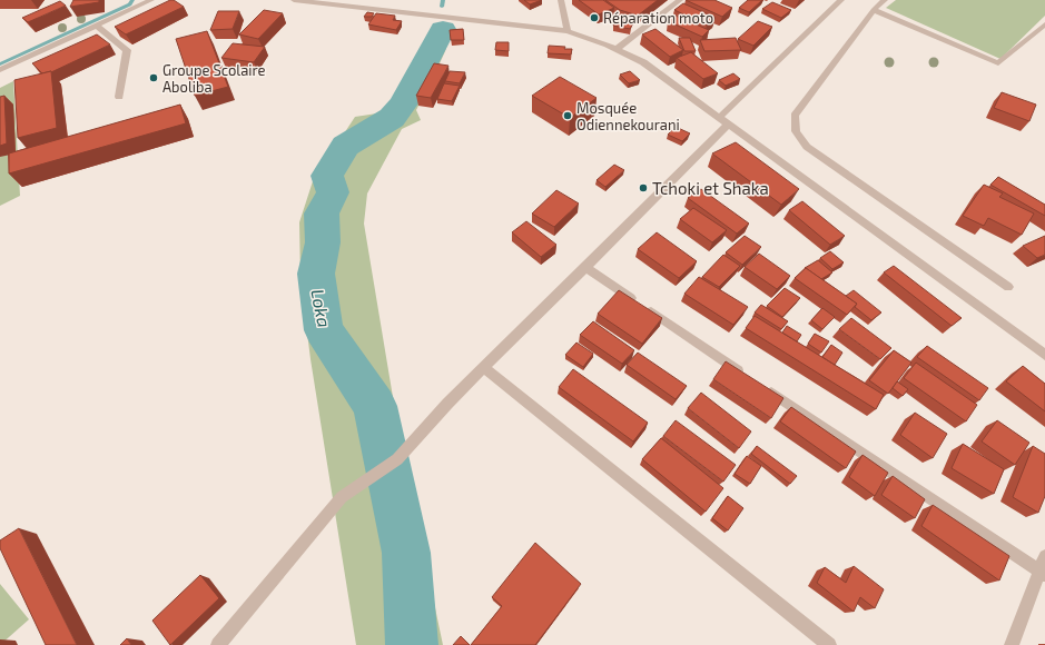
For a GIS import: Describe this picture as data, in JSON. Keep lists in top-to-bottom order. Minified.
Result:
{"water":["Loka"],"places":["Réparation moto","Groupe Scolaire Aboliba","Mosquée Odiennekourani","Tchoki et Shaka"]}
